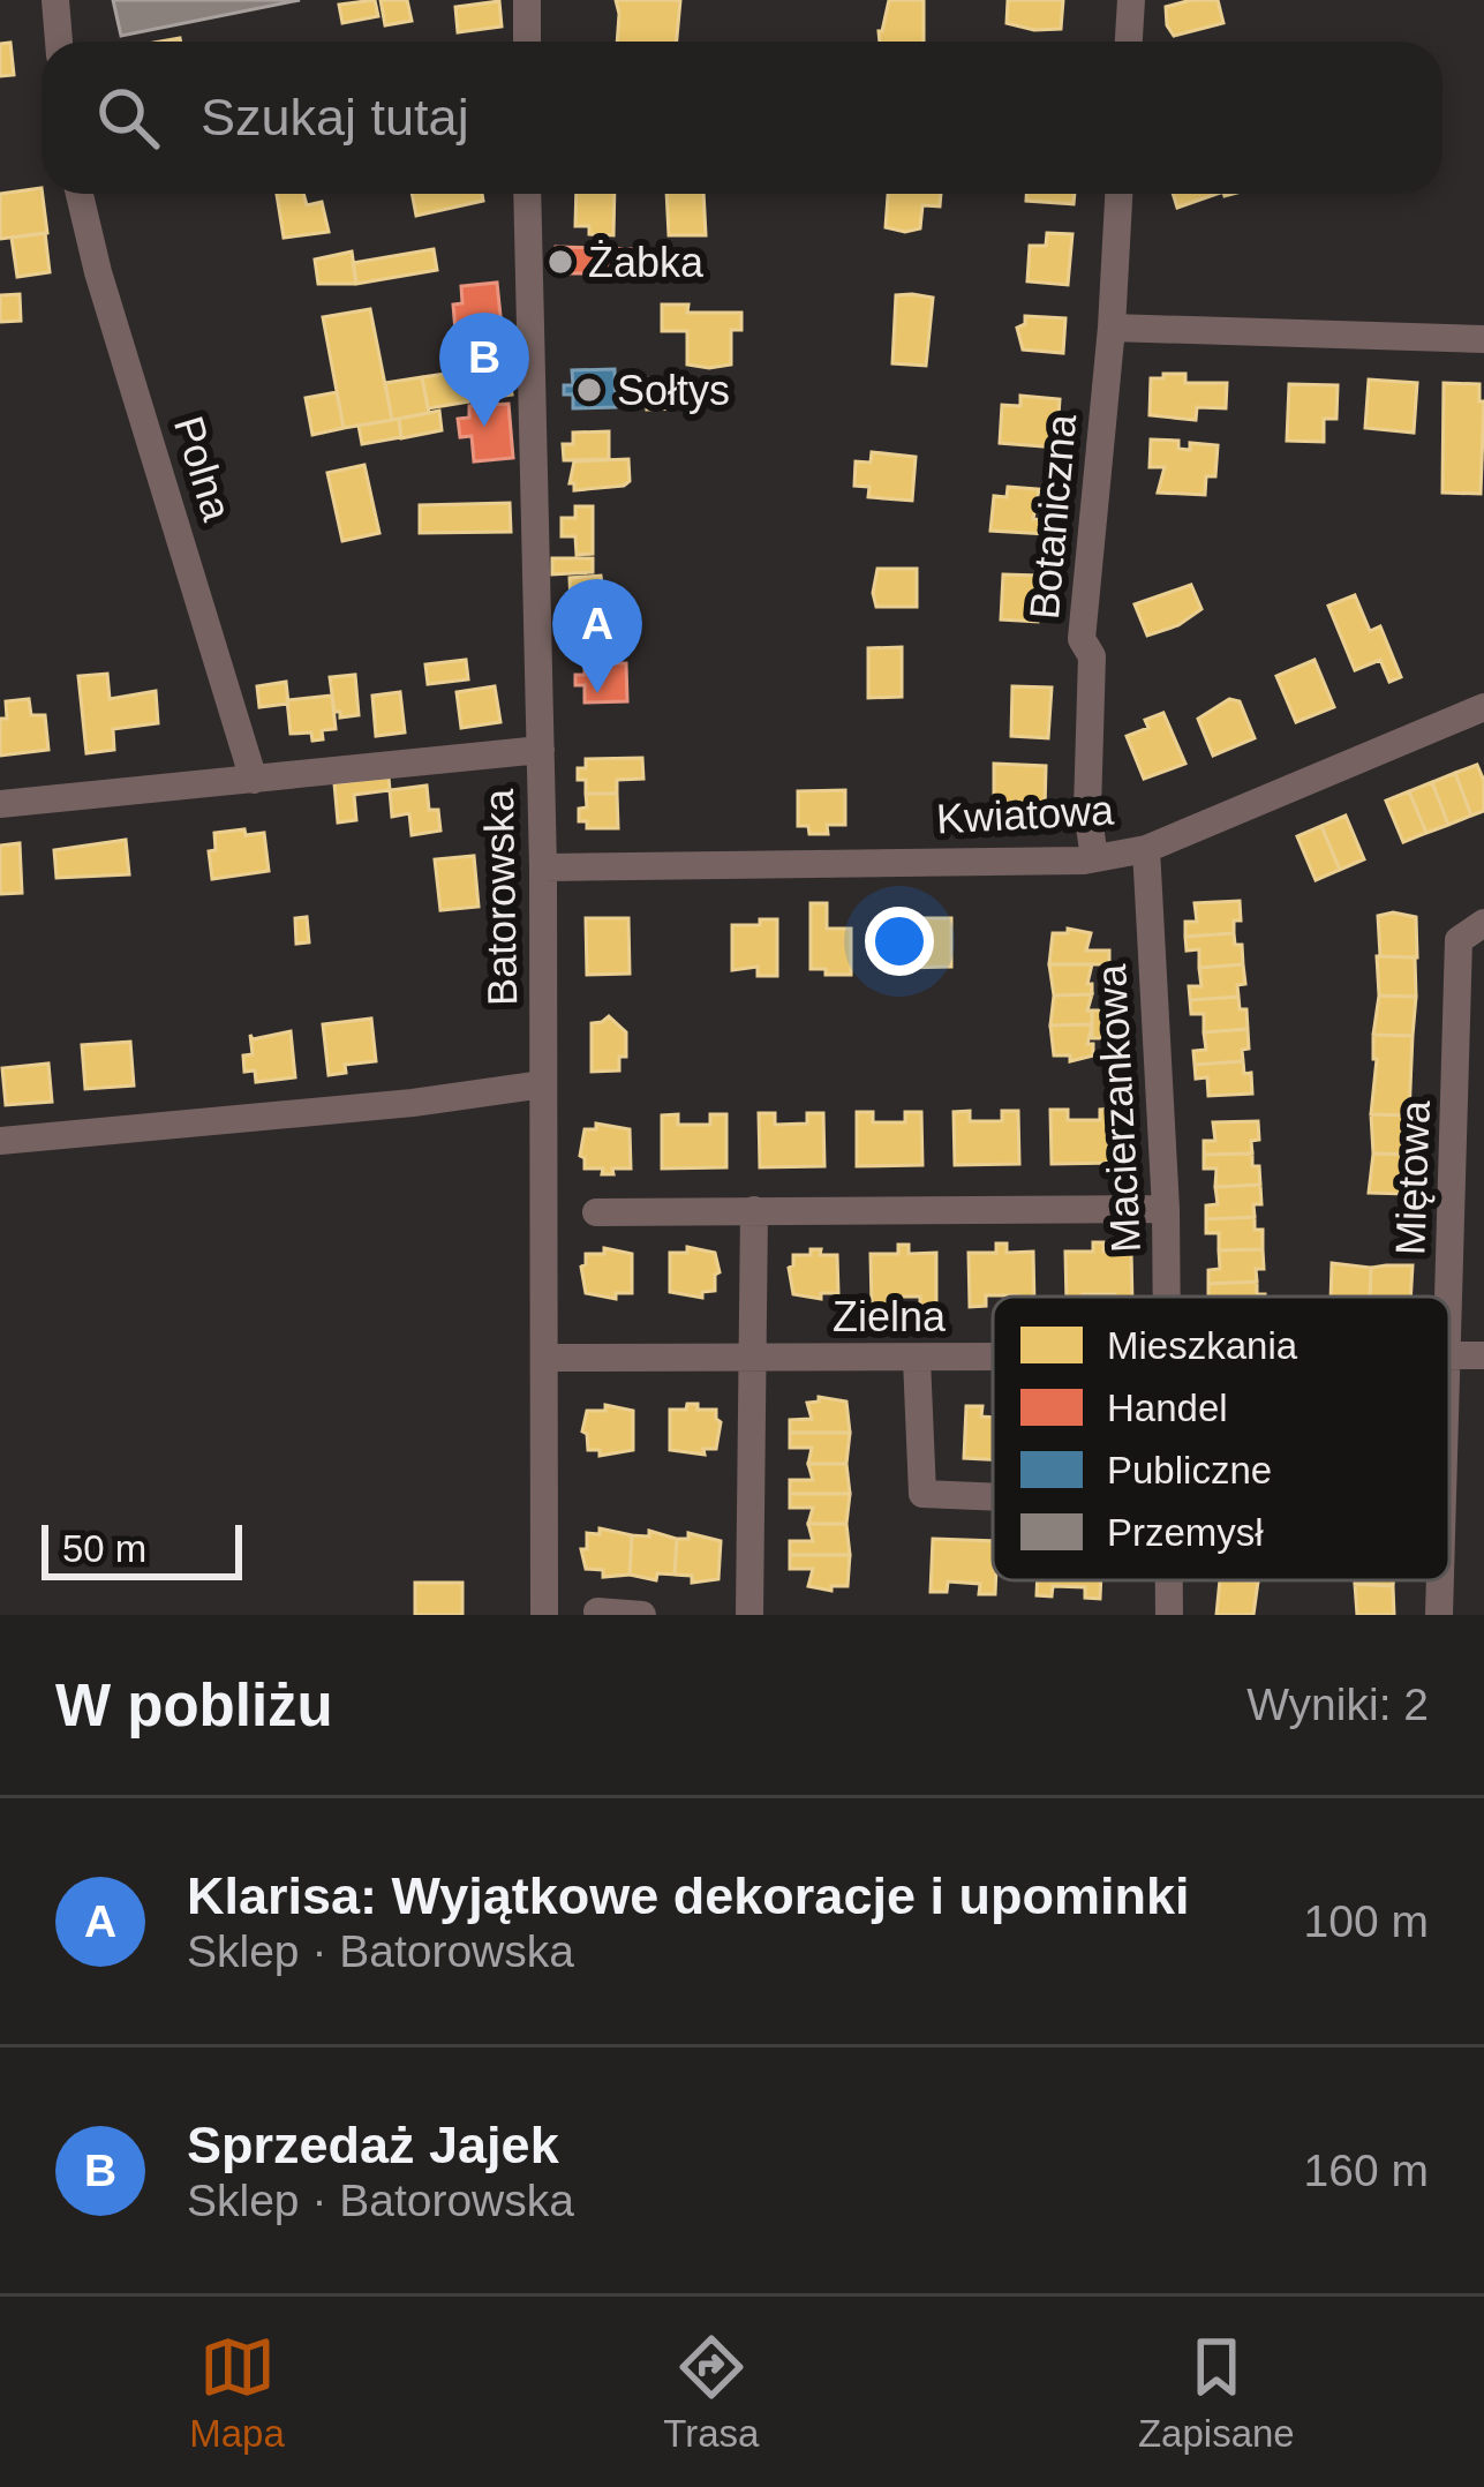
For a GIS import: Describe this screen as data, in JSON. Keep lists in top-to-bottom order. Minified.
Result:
{"streets":{"street":["Polna","Botaniczna","Kwiatowa","Batorowska","Macierzankowa","Miętowa","Zielna"]},"crossings":[["Botaniczna","Kwiatowa"],["Kwiatowa","Batorowska"],["Kwiatowa","Macierzankowa"],["Batorowska","Zielna"],["Miętowa","Zielna"]],"places":["Żabka","Sołtys"],"legend":["Mieszkania","Handel","Publiczne","Przemysł"],"scale_bar":"50 m","page":{"search":"Szukaj tutaj","pins":["B","A"],"scale":"50 m","heading":["W pobliżu","Wyniki: 2"],"list":[{"mark":"A","name":"Klarisa: Wyjątkowe dekoracje i upominki","note":"Sklep · Batorowska","value":"100 m"},{"mark":"B","name":"Sprzedaż Jajek","note":"Sklep · Batorowska","value":"160 m"}],"nav":["Mapa","Trasa","Zapisane"]}}
